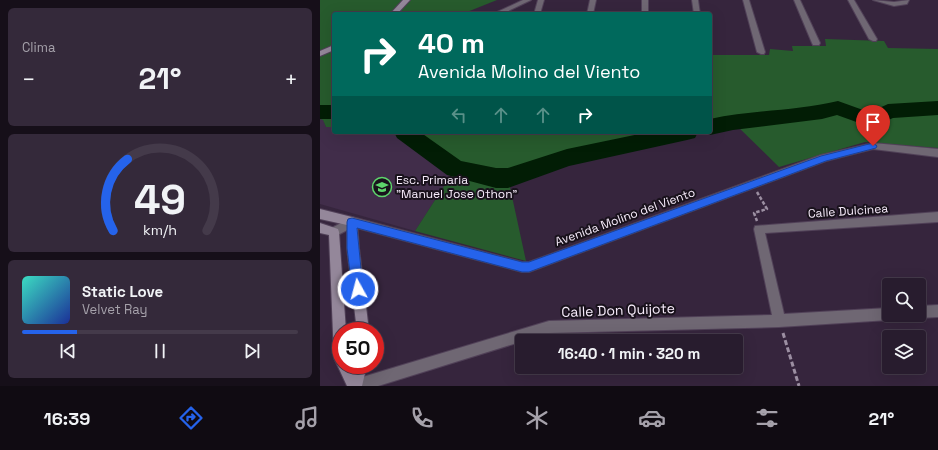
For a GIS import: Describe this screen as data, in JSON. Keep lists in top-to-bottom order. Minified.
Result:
{"streets":{"main road":["Avenida Molino del Viento"],"street":["Calle Dulcinea","Calle Don Quijote"]},"places":{"school or university":["Esc. Primaria \"Manuel Jose Othon\""]},"page":{"tile":"Clima","turn":["40 m","Avenida Molino del Viento"],"heat":["−","21°","+"],"song":["Static Love","Velvet Ray"],"limit":"50","trip":"16:40 · 1 min · 320 m","tabs":["16:39","21°"],"gauge":["49","km/h"]}}
